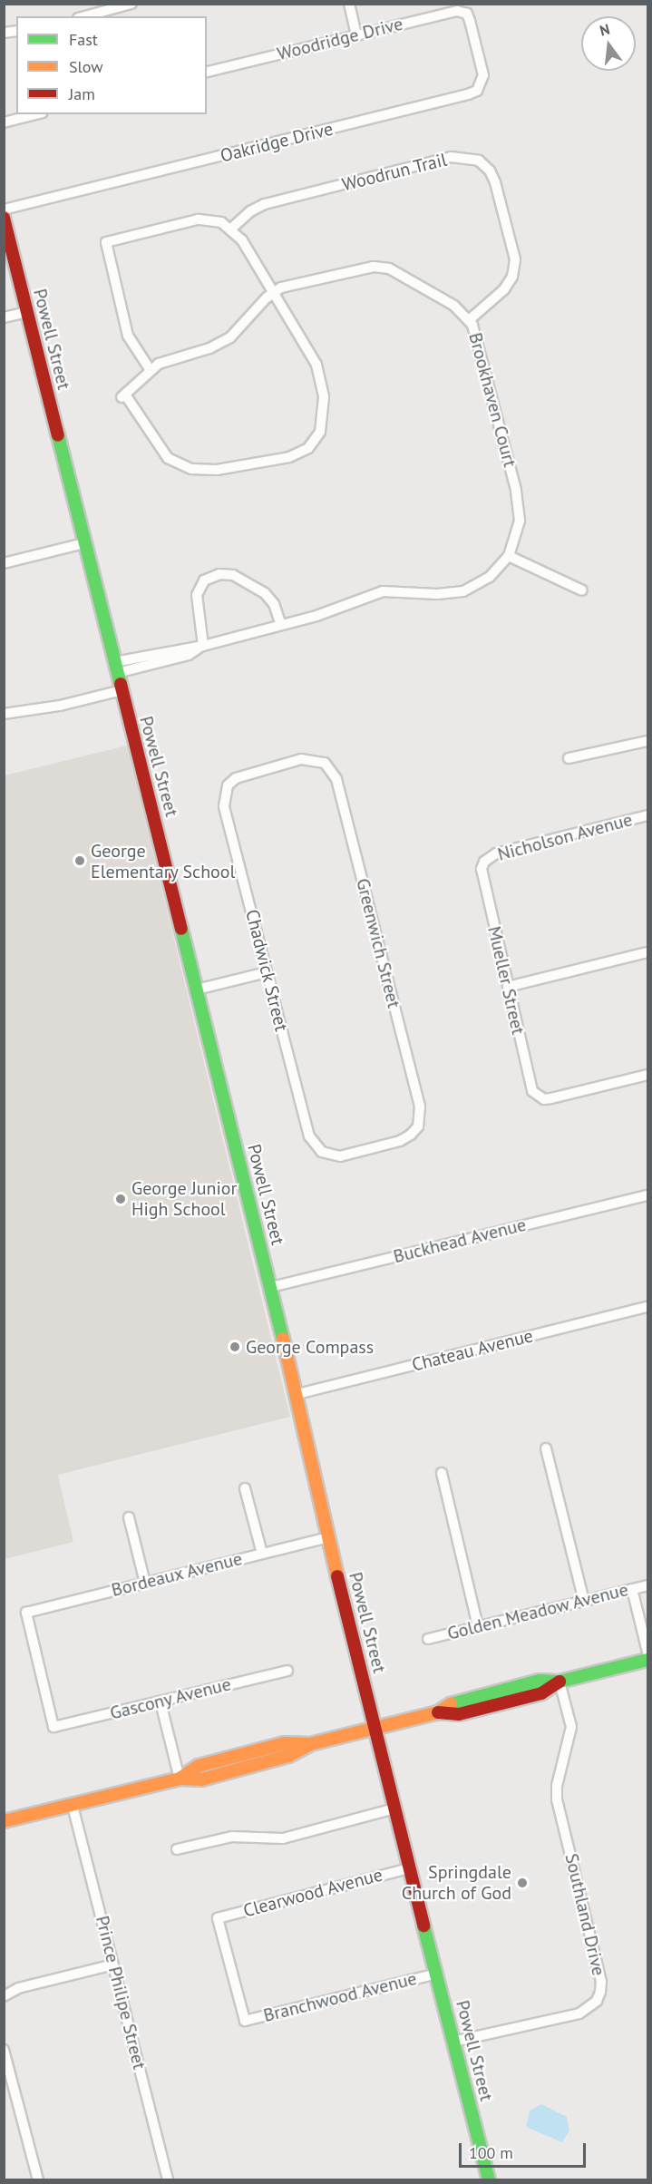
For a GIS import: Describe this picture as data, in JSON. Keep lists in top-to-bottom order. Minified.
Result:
{"streets":{"street":["Woodridge Drive","Oakridge Drive","Woodrun Trail","Powell Street","Brookhaven Court","Nicholson Avenue","Greenwich Street","Chadwick Street","Mueller Street","Buckhead Avenue","Chateau Avenue","Bordeaux Avenue","Golden Meadow Avenue","Gascony Avenue","Clearwood Avenue","Southland Drive","Prince Philipe Street","Branchwood Avenue"]},"crossings":[["Woodridge Drive","Oakridge Drive"],["Woodrun Trail","Brookhaven Court"],["Powell Street","Brookhaven Court"],["Powell Street","Buckhead Avenue"],["Powell Street","Chateau Avenue"],["Powell Street","Bordeaux Avenue"],["Powell Street","Clearwood Avenue"],["Powell Street","Southland Drive"],["Powell Street","Branchwood Avenue"],["Nicholson Avenue","Mueller Street"],["Greenwich Street","Chadwick Street"],["Bordeaux Avenue","Gascony Avenue"],["Clearwood Avenue","Branchwood Avenue"]],"places":["George Elementary School","George Junior High School","George Compass","Springdale Church of God"],"legend":["Fast","Slow","Jam"],"scale_bar":"100 m","north":"top"}
